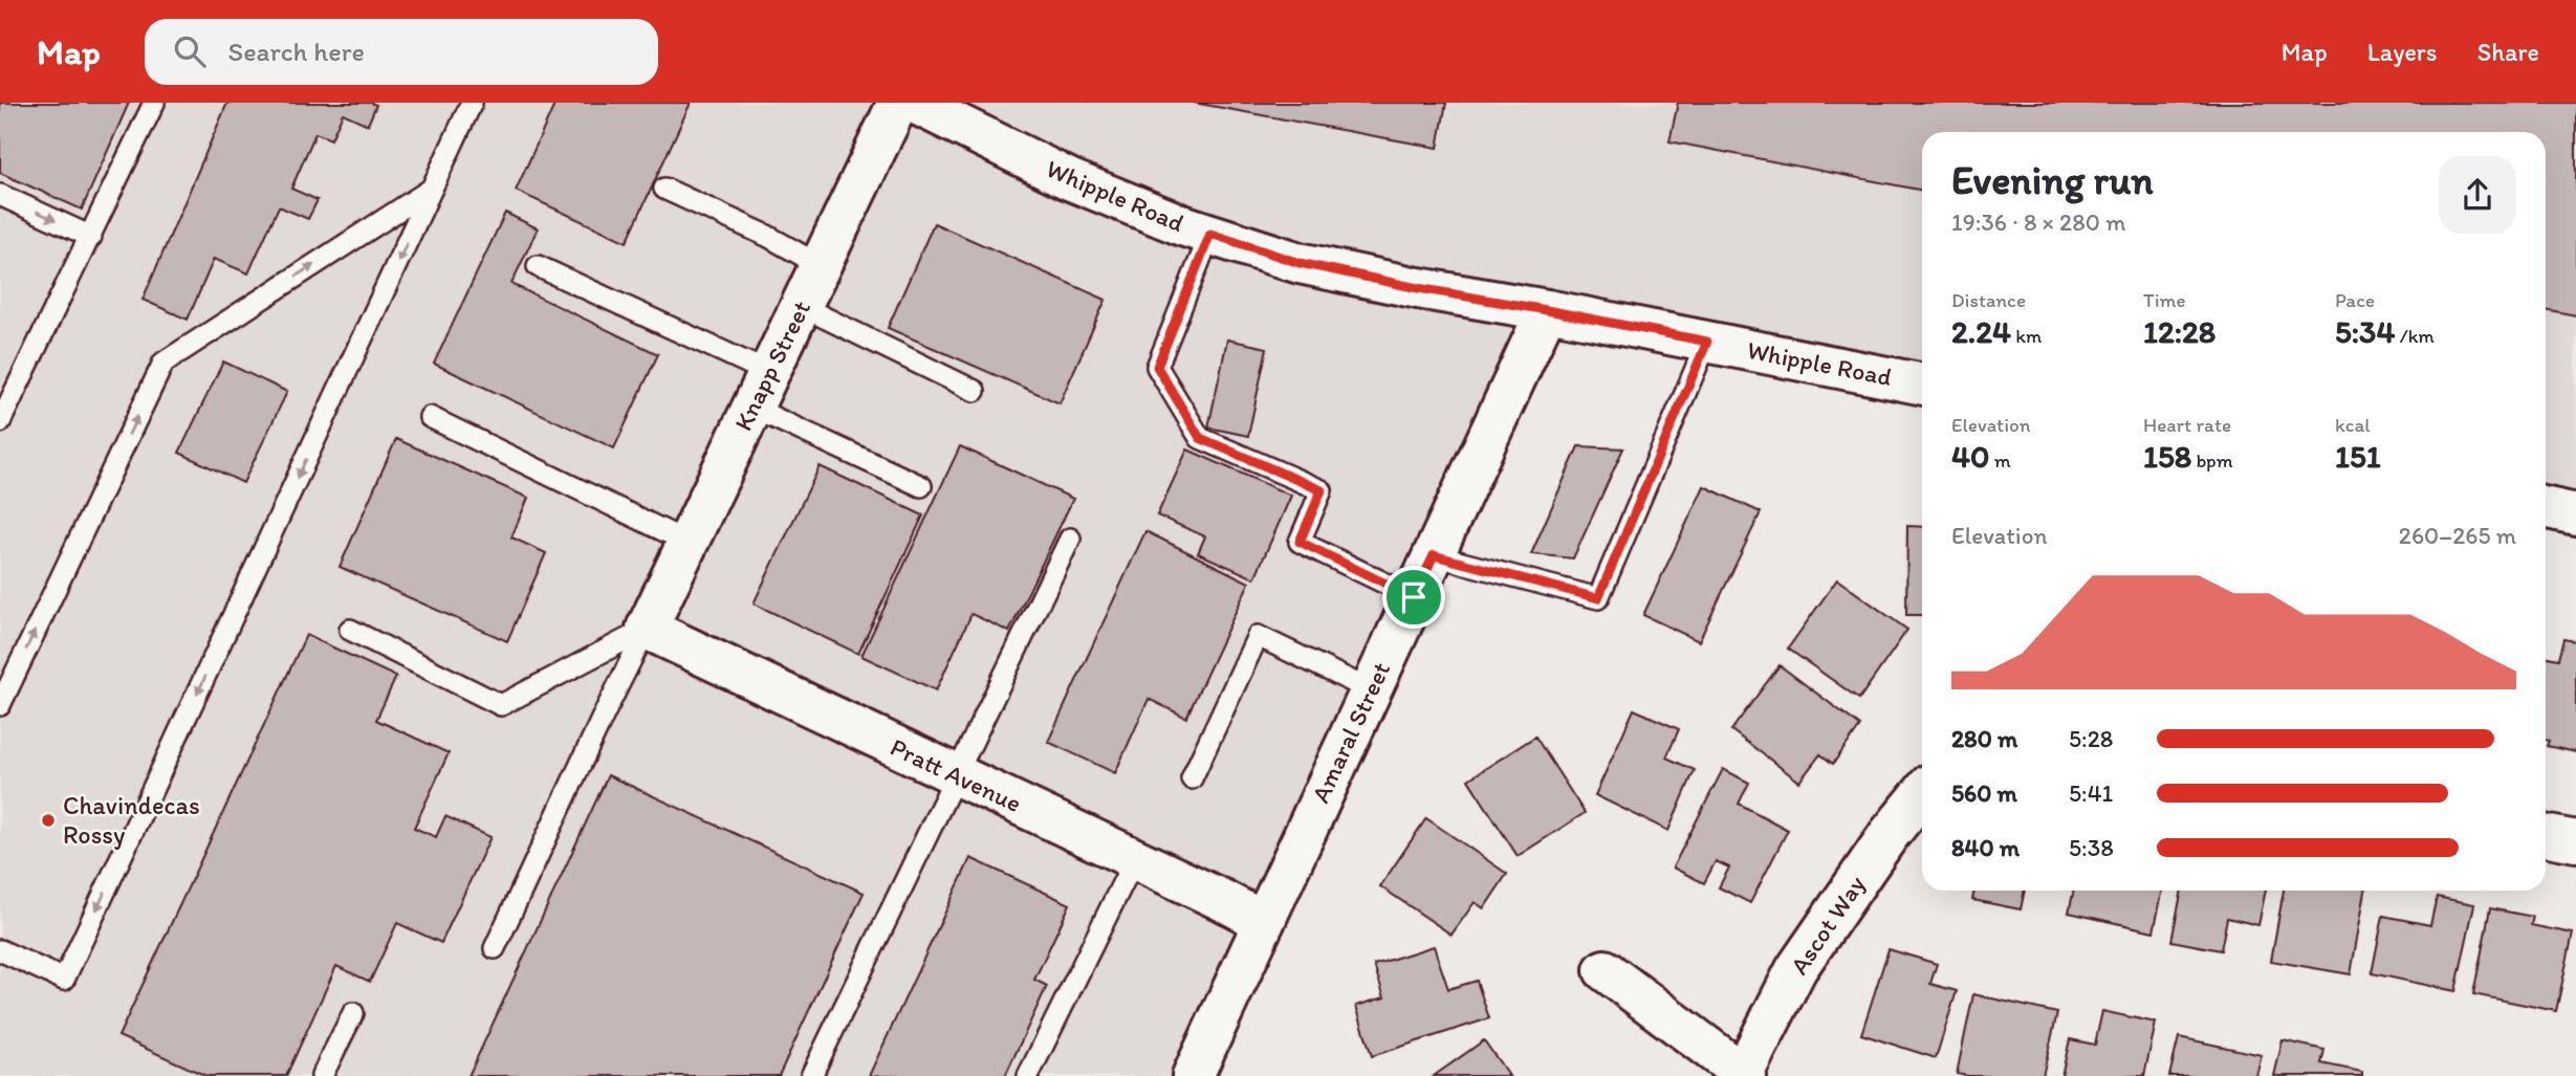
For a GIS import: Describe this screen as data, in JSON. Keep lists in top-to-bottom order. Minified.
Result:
{"streets":{"street":["Whipple Road","Knapp Street","Amaral Street","Pratt Avenue","Ascot Way"]},"crossings":[["Whipple Road","Amaral Street"],["Knapp Street","Pratt Avenue"],["Amaral Street","Pratt Avenue"]],"places":["Chavindecas Rossy"],"page":{"header":"Map","search":"Search here","nav":["Map","Layers","Share"],"heading":["Evening run","19:36 · 8 × 280 m"],"stats":[["Distance","2.24 km"],["Time","12:28"],["Pace","5:34 /km"],["Elevation","40 m"],["Heart rate","158 bpm"],["kcal","151"]],"chart":["Elevation","260–265 m"],"list":[{"name":"280 m","note":"5:28"},{"name":"560 m","note":"5:41"},{"name":"840 m","note":"5:38"}]}}
